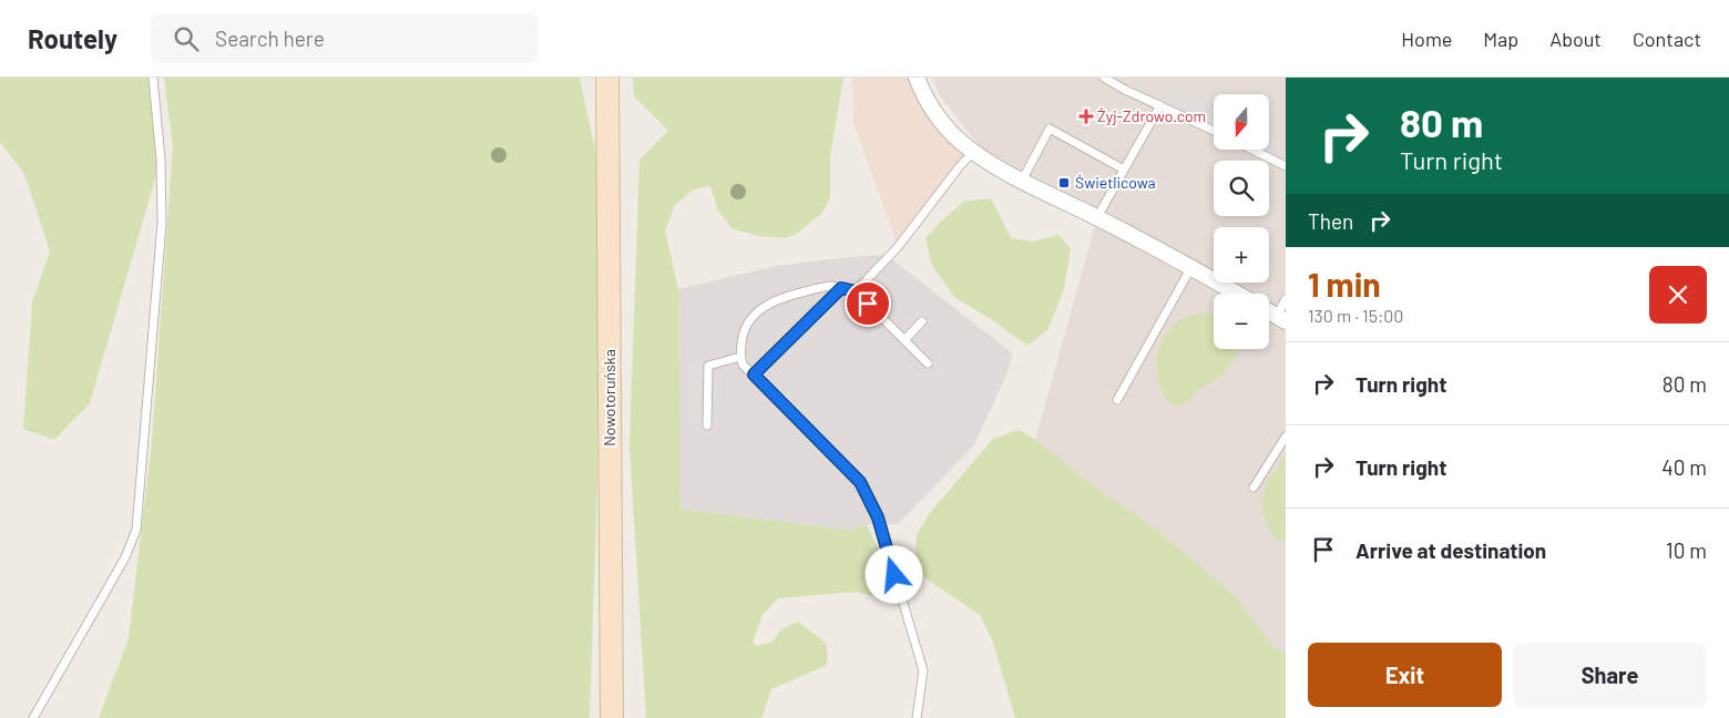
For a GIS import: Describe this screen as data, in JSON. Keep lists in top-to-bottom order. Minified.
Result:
{"streets":{"main road":["Nowotoruńska"]},"places":{"health":["Żyj-Zdrowo.com"],"transit":["Świetlicowa"]},"north":"bottom","page":{"header":"Routely","search":"Search here","nav":["Home","Map","About","Contact"],"turn":["80 m","Turn right"],"map_buttons":["+","−"],"then":"Then","heading":["1 min","130 m · 15:00"],"list":[{"name":"Turn right","value":"80 m"},{"name":"Turn right","value":"40 m"},{"name":"Arrive at destination","value":"10 m"}],"buttons":["Exit","Share"]}}
